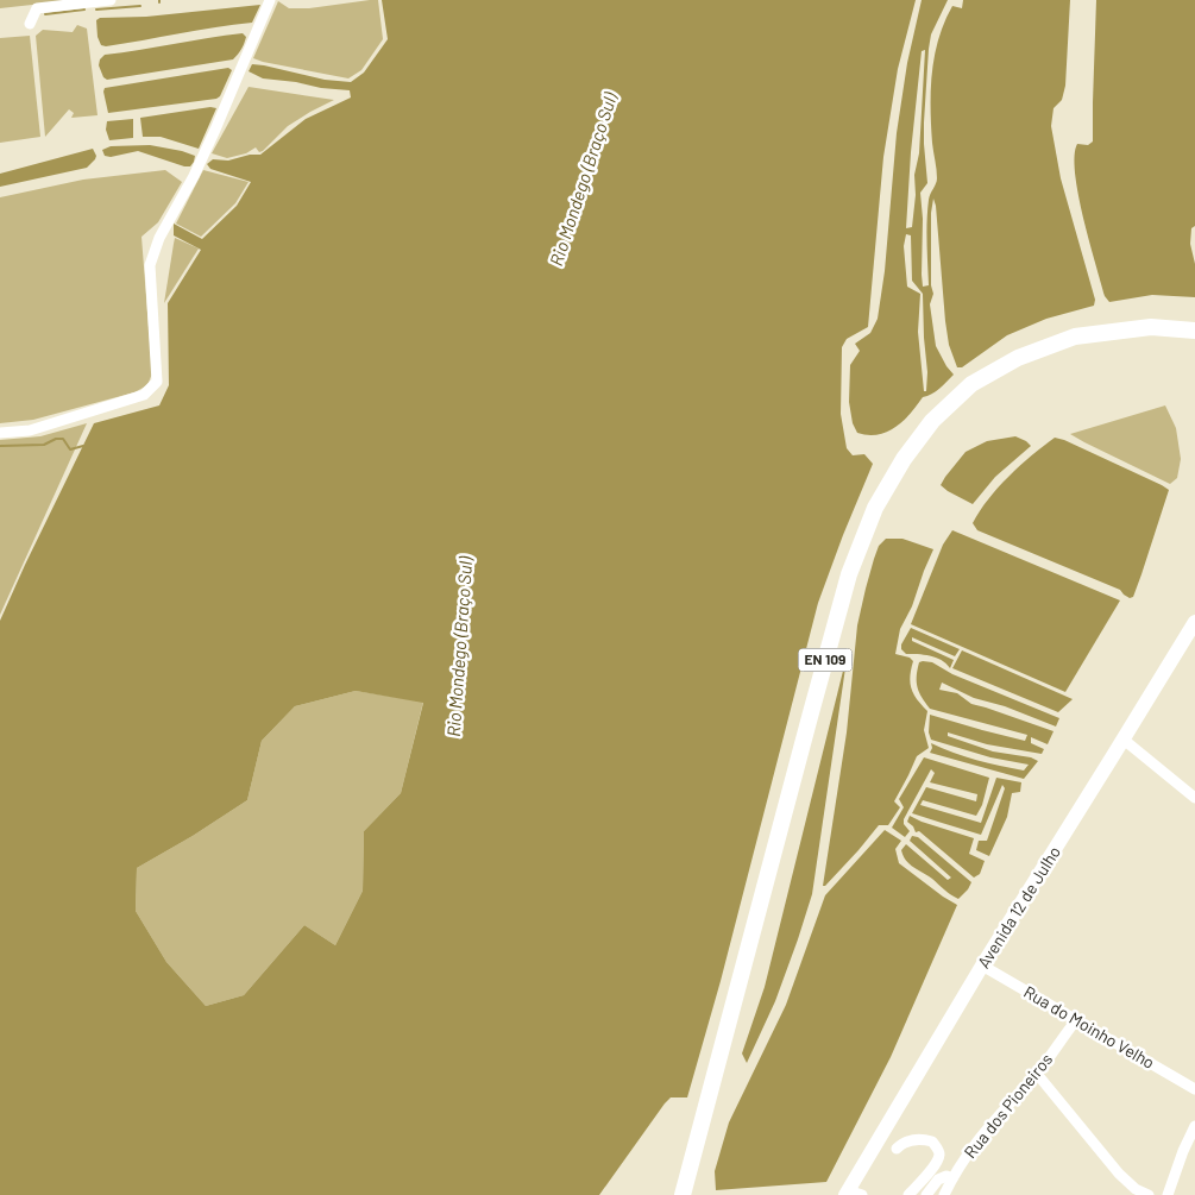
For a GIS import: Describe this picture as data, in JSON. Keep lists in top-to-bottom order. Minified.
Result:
{"streets":{"main road":["EN 109","Avenida 12 de Julho"],"street":["Rua do Moinho Velho","Rua dos Pioneiros"]},"crossings":[["Avenida 12 de Julho","Rua do Moinho Velho"],["Rua do Moinho Velho","Rua dos Pioneiros"]],"water":["Rio Mondego (Braço Sul)"]}
